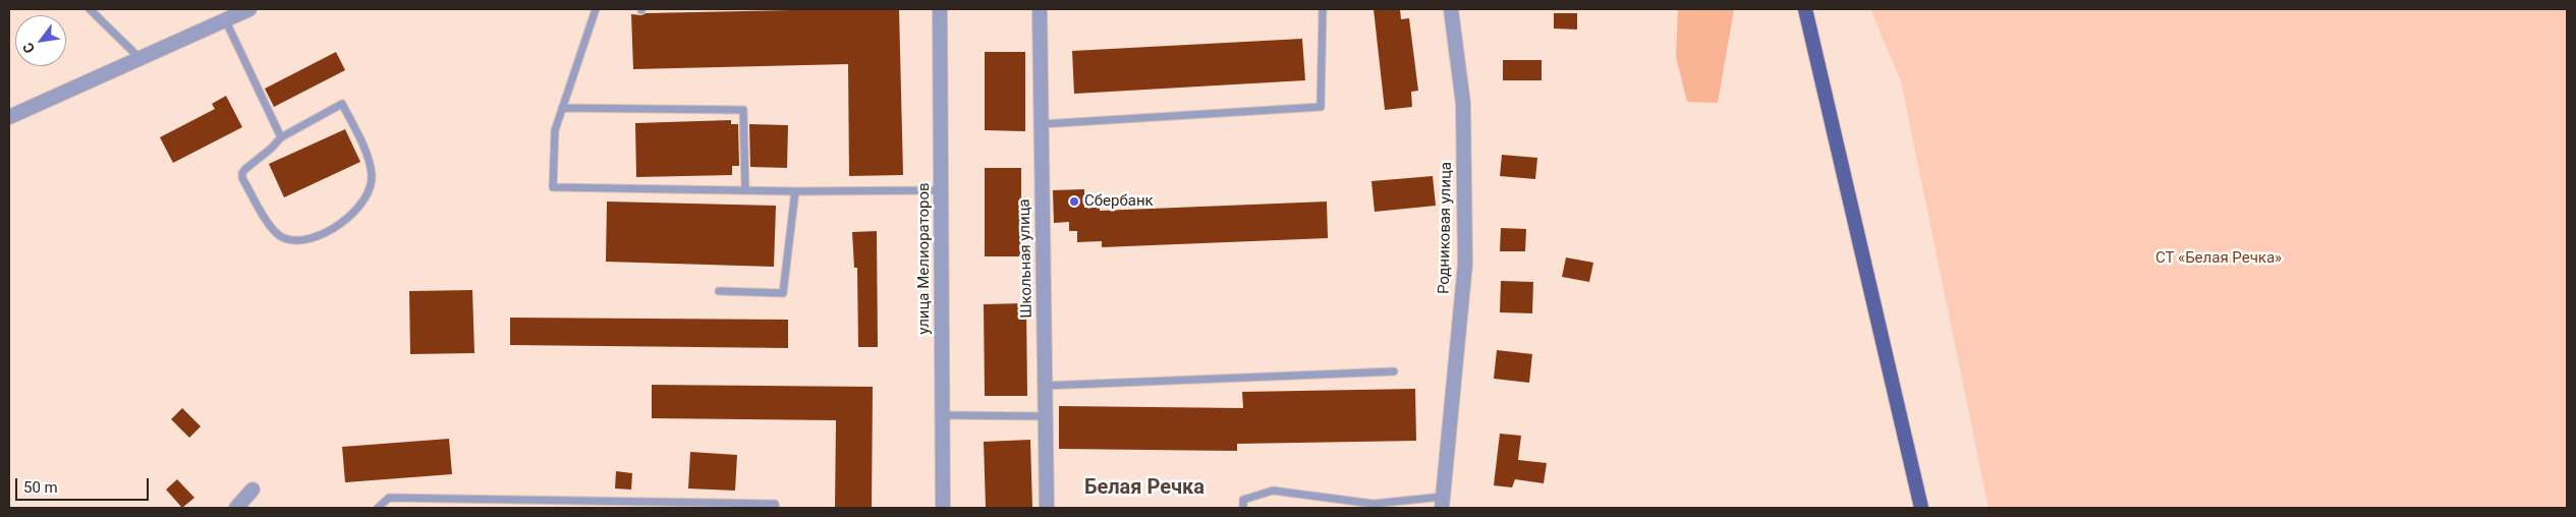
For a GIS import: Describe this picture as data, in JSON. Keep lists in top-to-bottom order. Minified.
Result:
{"streets":{"street":["Родниковая улица","улица Мелиораторов","Школьная улица"]},"districts":["Белая Речка"],"parks":["СТ «Белая Речка»"],"places":["Сбербанк"],"scale_bar":"50 m","north":"bottom left"}
